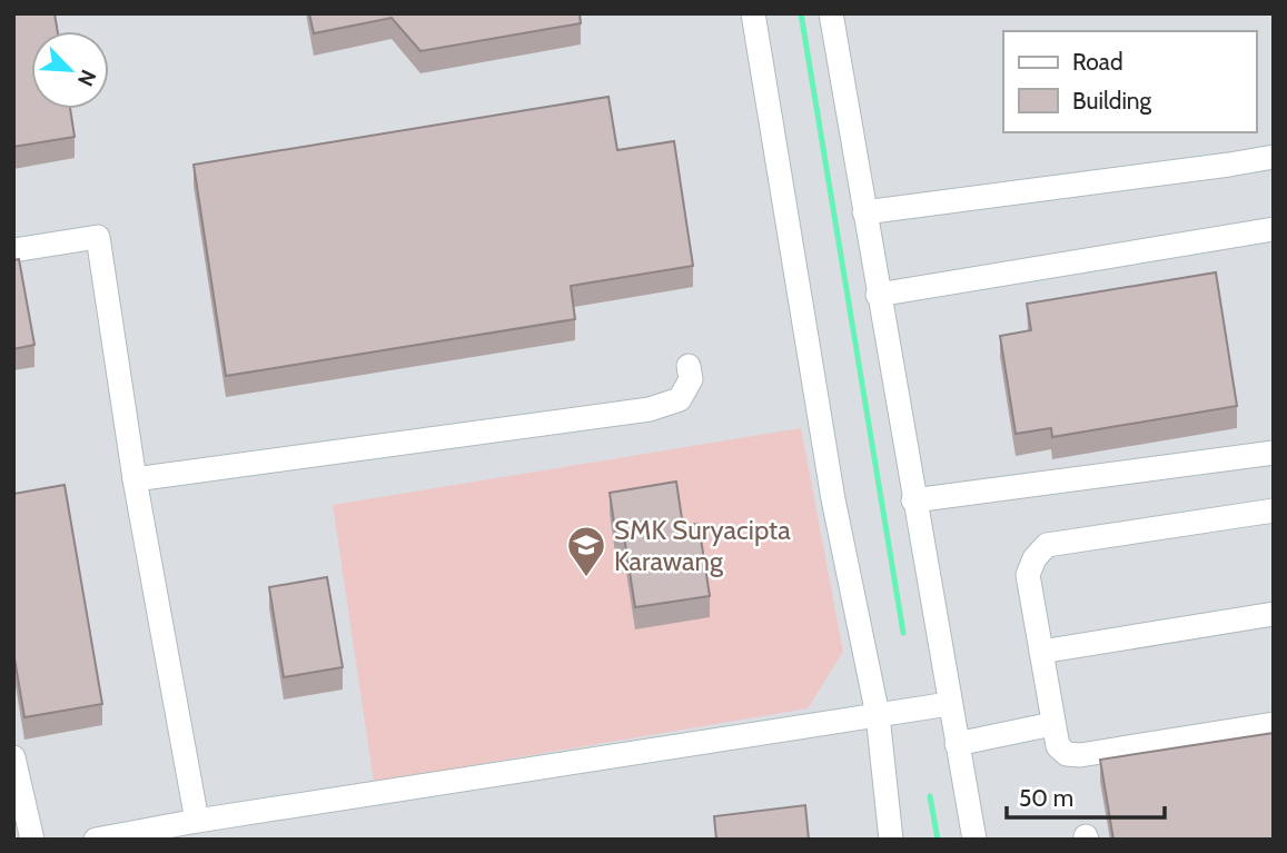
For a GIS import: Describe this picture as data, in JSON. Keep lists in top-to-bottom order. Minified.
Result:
{"places":{"school or university":["SMK Suryacipta Karawang"]},"legend":["Road","Building"],"scale_bar":"50 m","north":"bottom right"}
